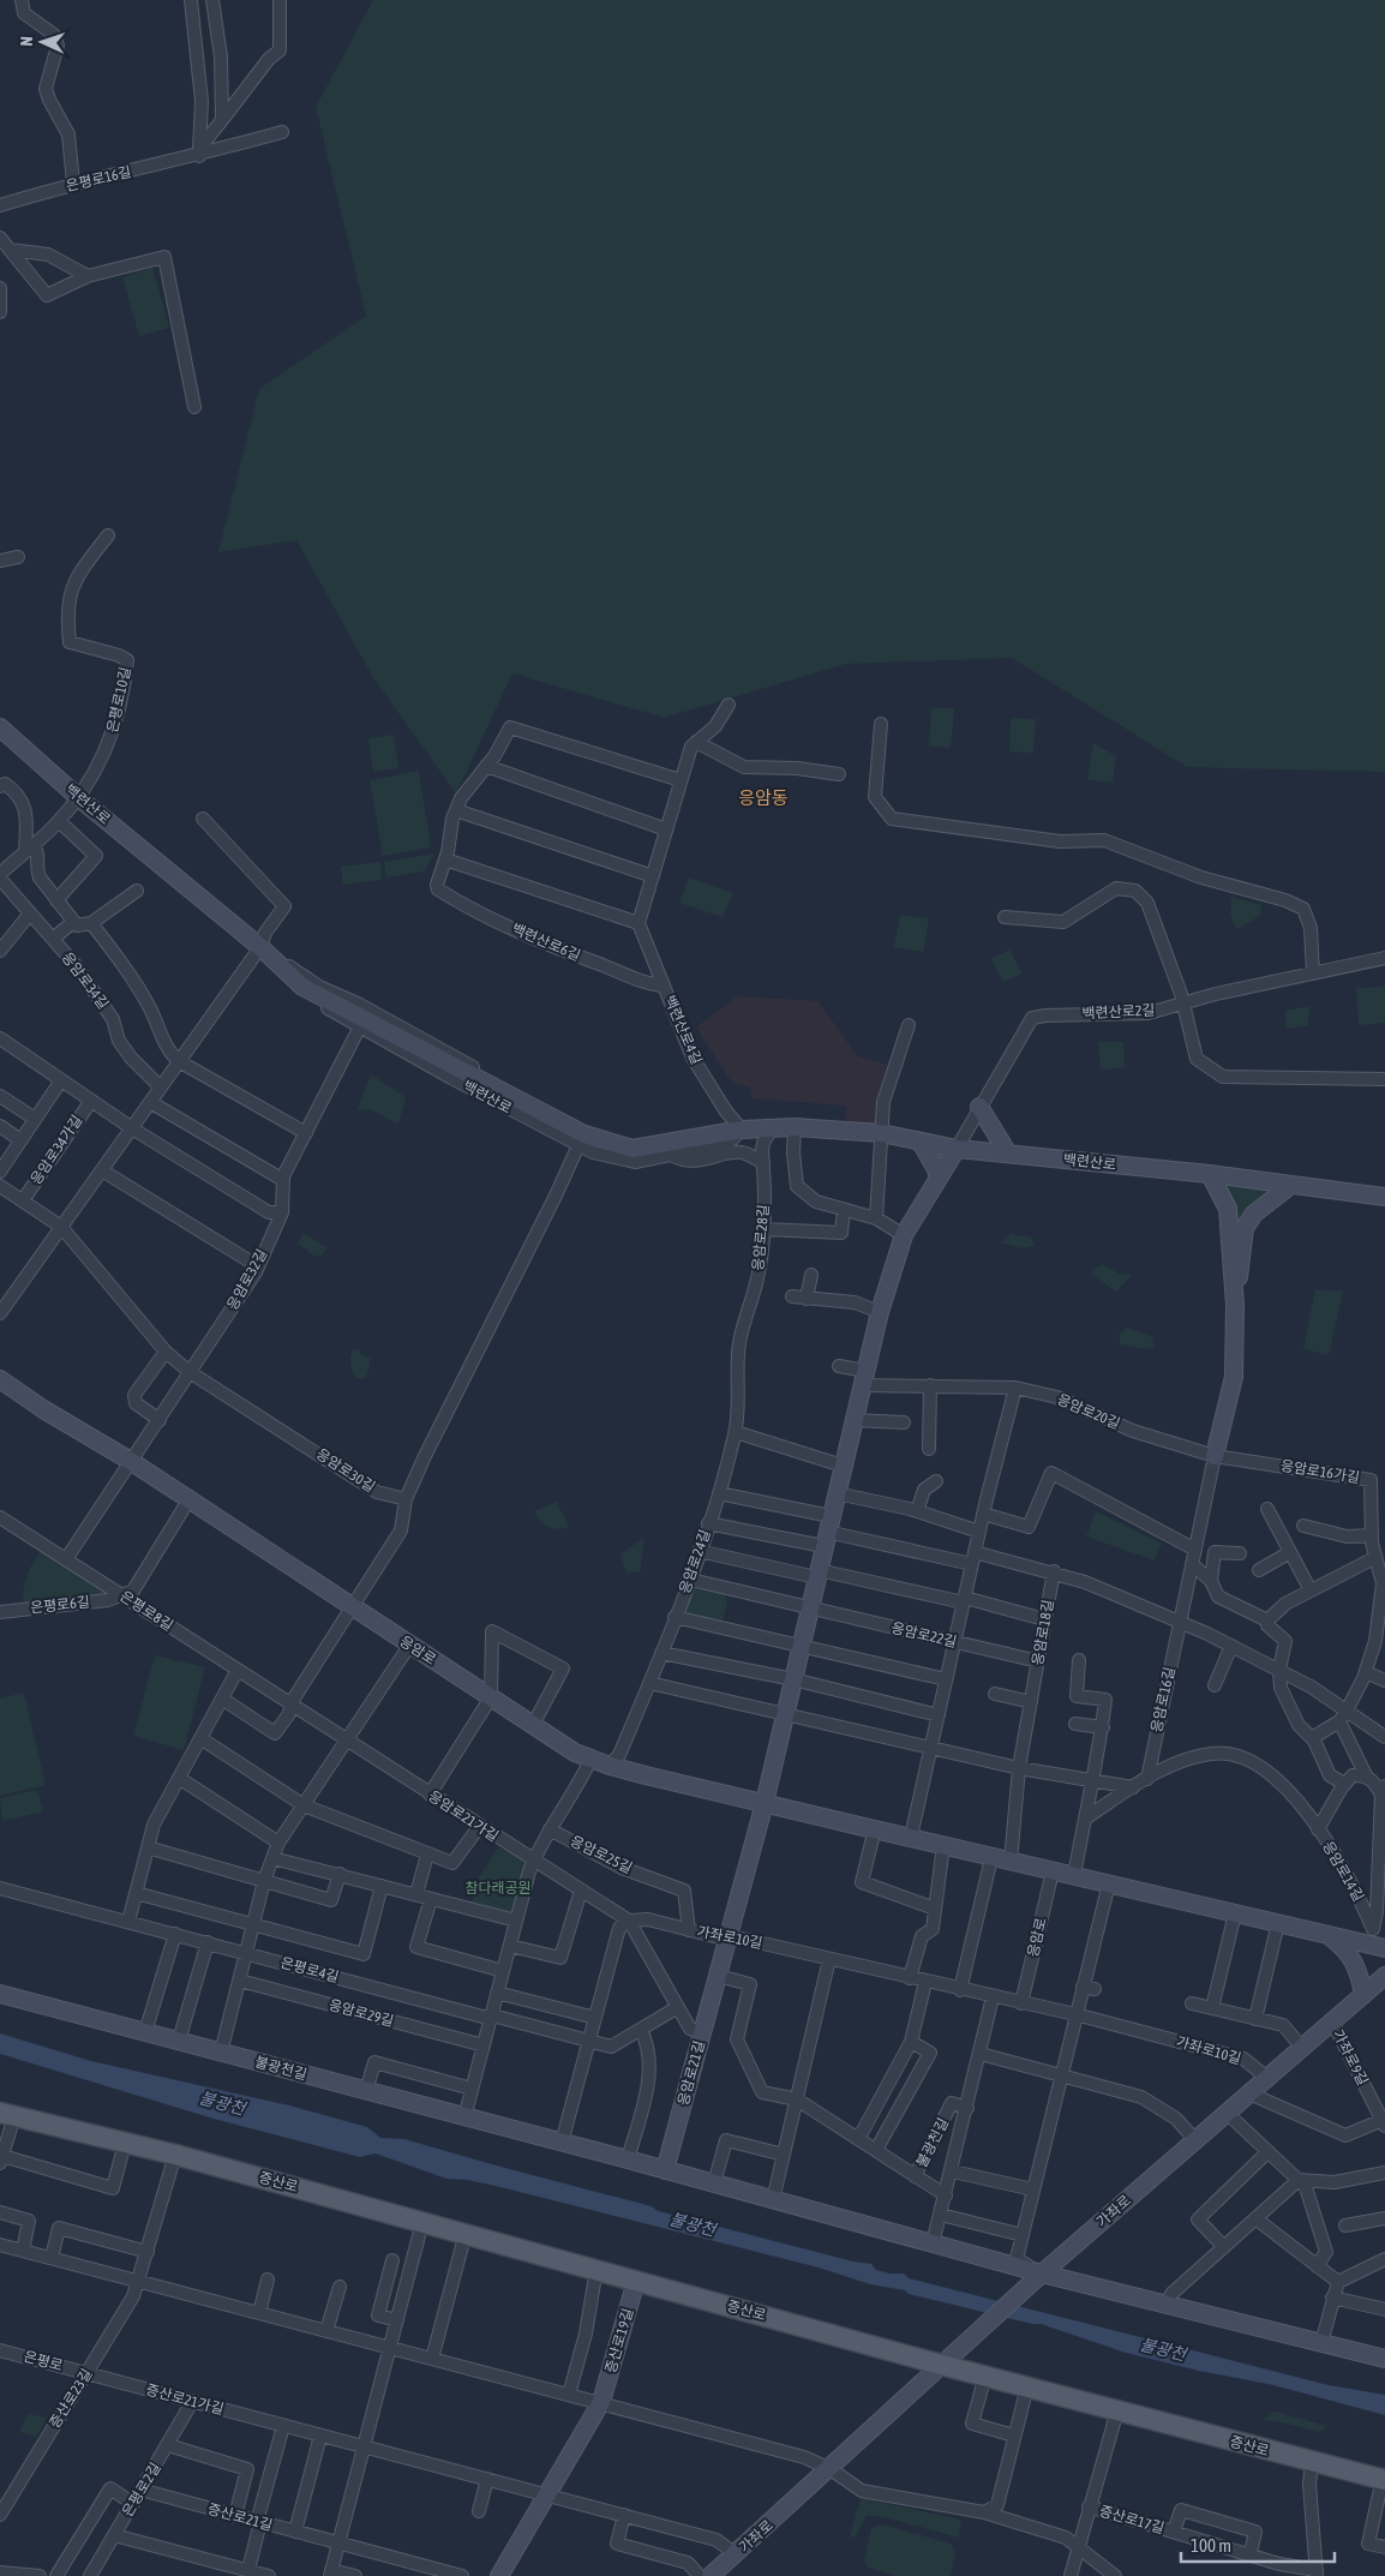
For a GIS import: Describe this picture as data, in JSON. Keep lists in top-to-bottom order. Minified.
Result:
{"streets":{"main road":["백련산로","응암로","불광천길","응암로21길","증산로","가좌로","증산로19길"],"street":["은평로16길","은평로10길","백련산로6길","응암로34길","백련산로2길","백련산로4길","응암로34가길","응암로28길","응암로32길","응암로20길","응암로30길","응암로16가길","응암로24길","은평로6길","은평로8길","응암로18길","응암로22길","응암로16길","응암로21가길","응암로25길","응암로14길","가좌로10길","은평로4길","응암로29길","가좌로9길","은평로","증산로23길","증산로21가길","은평로2길","증산로21길","증산로17길"]},"crossings":[["은평로10길","백련산로"],["백련산로","백련산로2길"],["백련산로","백련산로4길"],["백련산로","응암로28길"],["백련산로","응암로32길"],["백련산로6길","백련산로4길"],["응암로28길","응암로24길"],["응암로32길","응암로30길"],["응암로32길","은평로8길"],["응암로32길","응암로"],["응암로20길","응암로16가길"],["응암로20길","응암로16길"],["응암로16가길","응암로16길"],["응암로24길","응암로22길"],["응암로24길","응암로"],["은평로6길","은평로8길"],["은평로8길","응암로21가길"],["응암로18길","응암로22길"],["응암로18길","응암로"],["응암로","응암로14길"],["응암로","가좌로10길"],["응암로","응암로21길"],["응암로21가길","가좌로10길"],["응암로21가길","응암로21길"],["응암로25길","가좌로10길"],["가좌로10길","응암로21길"],["가좌로10길","가좌로"],["가좌로9길","가좌로"],["불광천길","응암로21길"],["불광천길","가좌로"],["증산로","가좌로"],["증산로","증산로19길"],["증산로","증산로23길"],["증산로","증산로17길"],["은평로","증산로23길"],["은평로","증산로21가길"],["증산로23길","증산로21가길"],["증산로21가길","은평로2길"],["은평로2길","증산로21길"]],"districts":["응암동"],"water":["불광천"],"parks":["참다래공원"],"scale_bar":"100 m","north":"left"}
